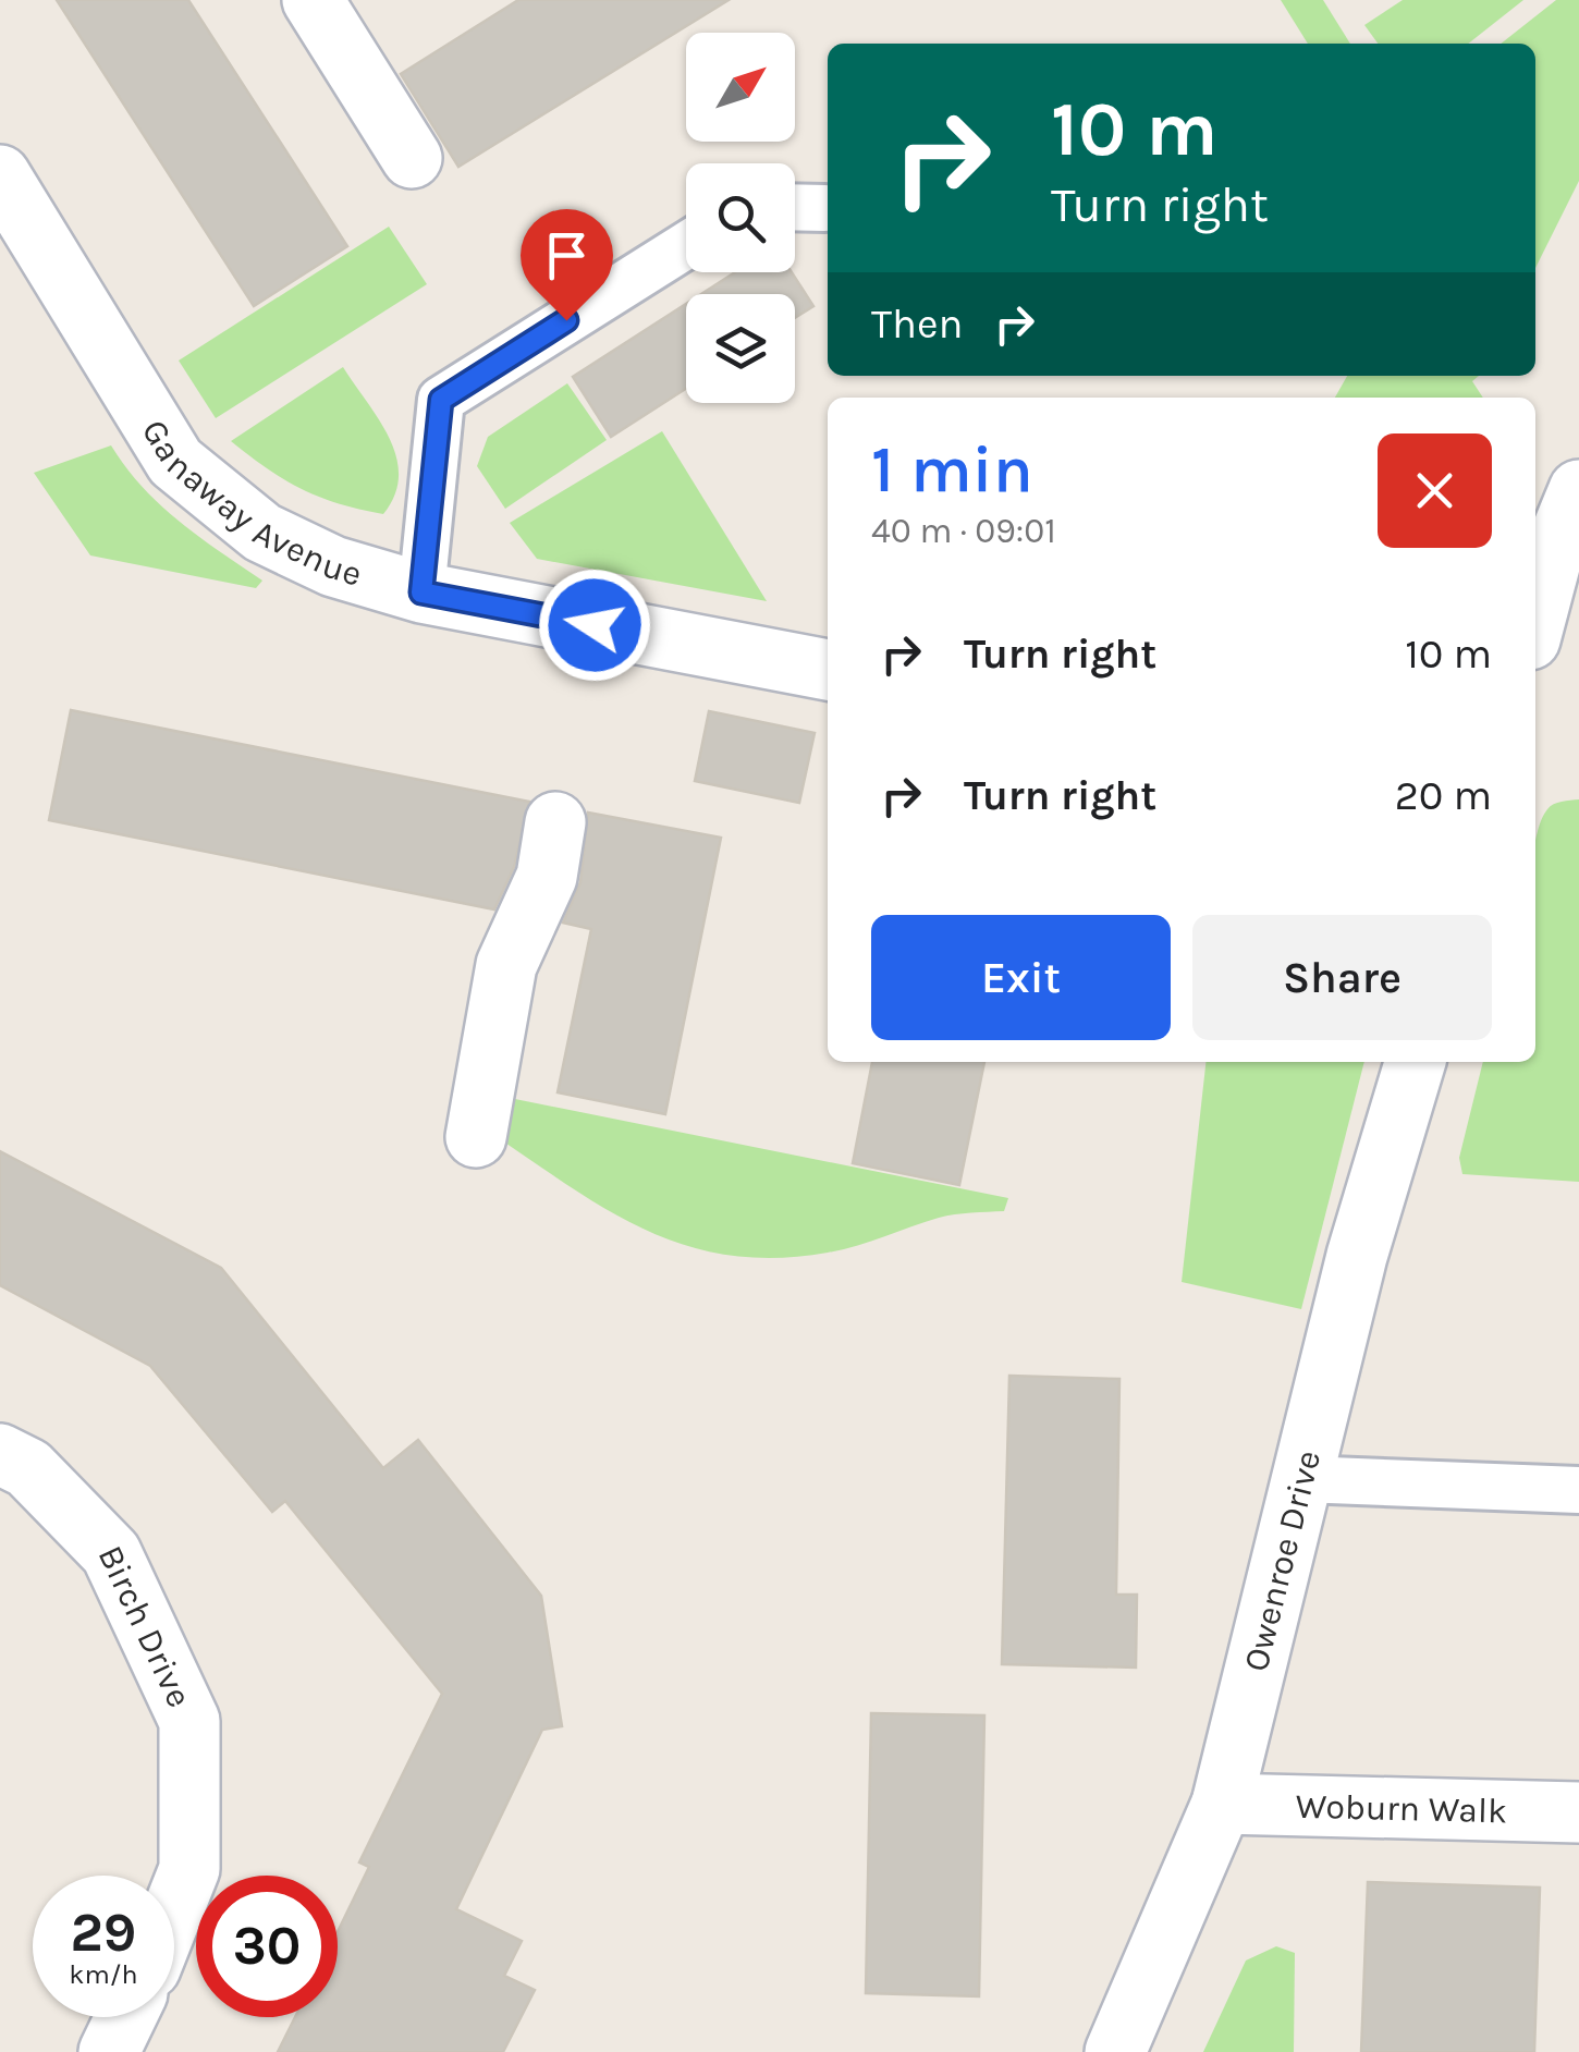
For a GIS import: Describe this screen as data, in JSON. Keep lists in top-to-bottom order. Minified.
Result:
{"streets":{"street":["Ganaway Avenue","Owenroe Drive","Birch Drive","Woburn Walk"]},"crossings":[["Owenroe Drive","Woburn Walk"]],"north":"top right","page":{"turn":["10 m","Turn right"],"then":"Then","heading":["1 min","40 m · 09:01"],"list":[{"name":"Turn right","value":"10 m"},{"name":"Turn right","value":"20 m"}],"buttons":["Exit","Share"],"speed":"29 km/h","limit":"30"}}
